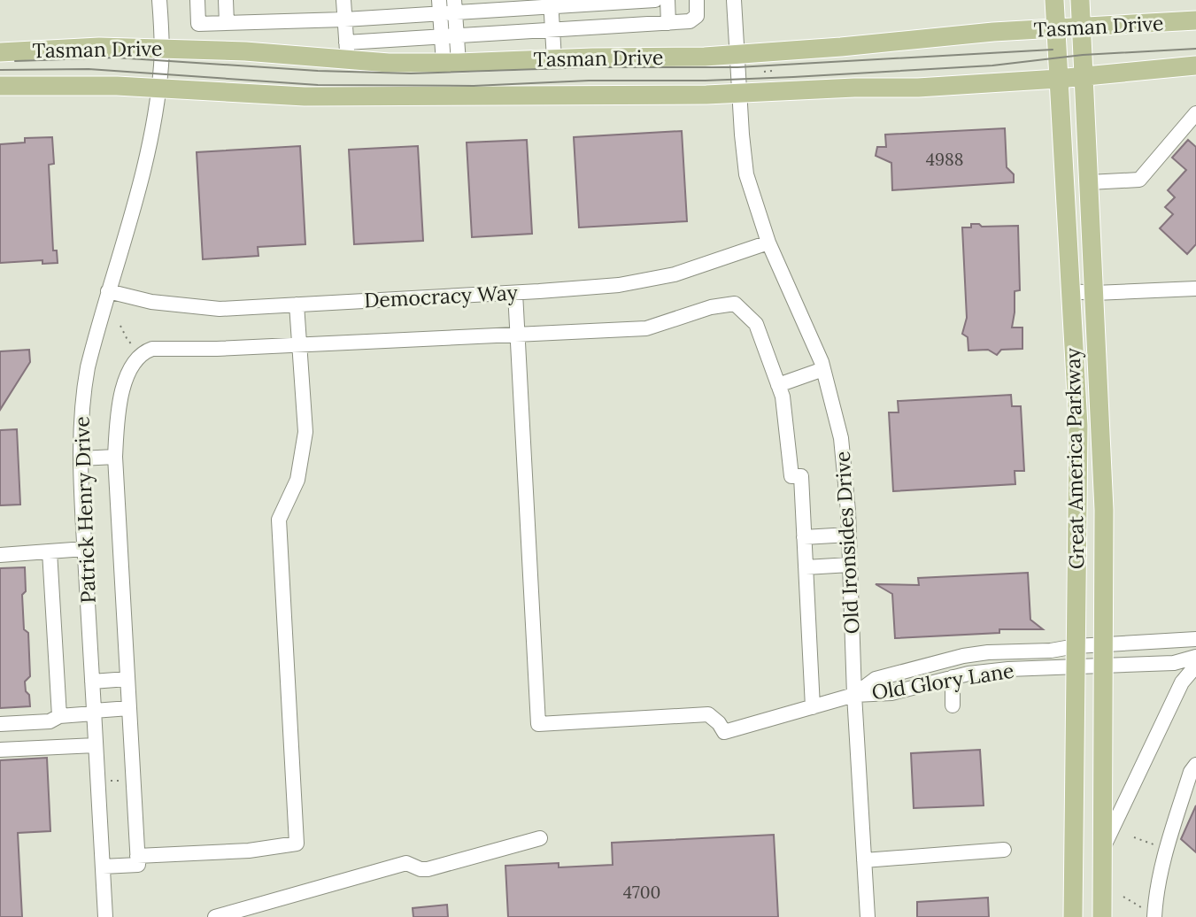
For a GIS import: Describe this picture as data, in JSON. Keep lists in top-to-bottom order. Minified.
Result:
{"streets":{"main road":["Tasman Drive","Great America Parkway"],"street":["Democracy Way","Patrick Henry Drive","Old Ironsides Drive","Old Glory Lane"]},"crossings":[["Tasman Drive","Great America Parkway"],["Tasman Drive","Patrick Henry Drive"],["Tasman Drive","Old Ironsides Drive"],["Democracy Way","Patrick Henry Drive"],["Democracy Way","Old Ironsides Drive"],["Great America Parkway","Old Glory Lane"],["Old Ironsides Drive","Old Glory Lane"]],"house_numbers":["4988","4700"]}
